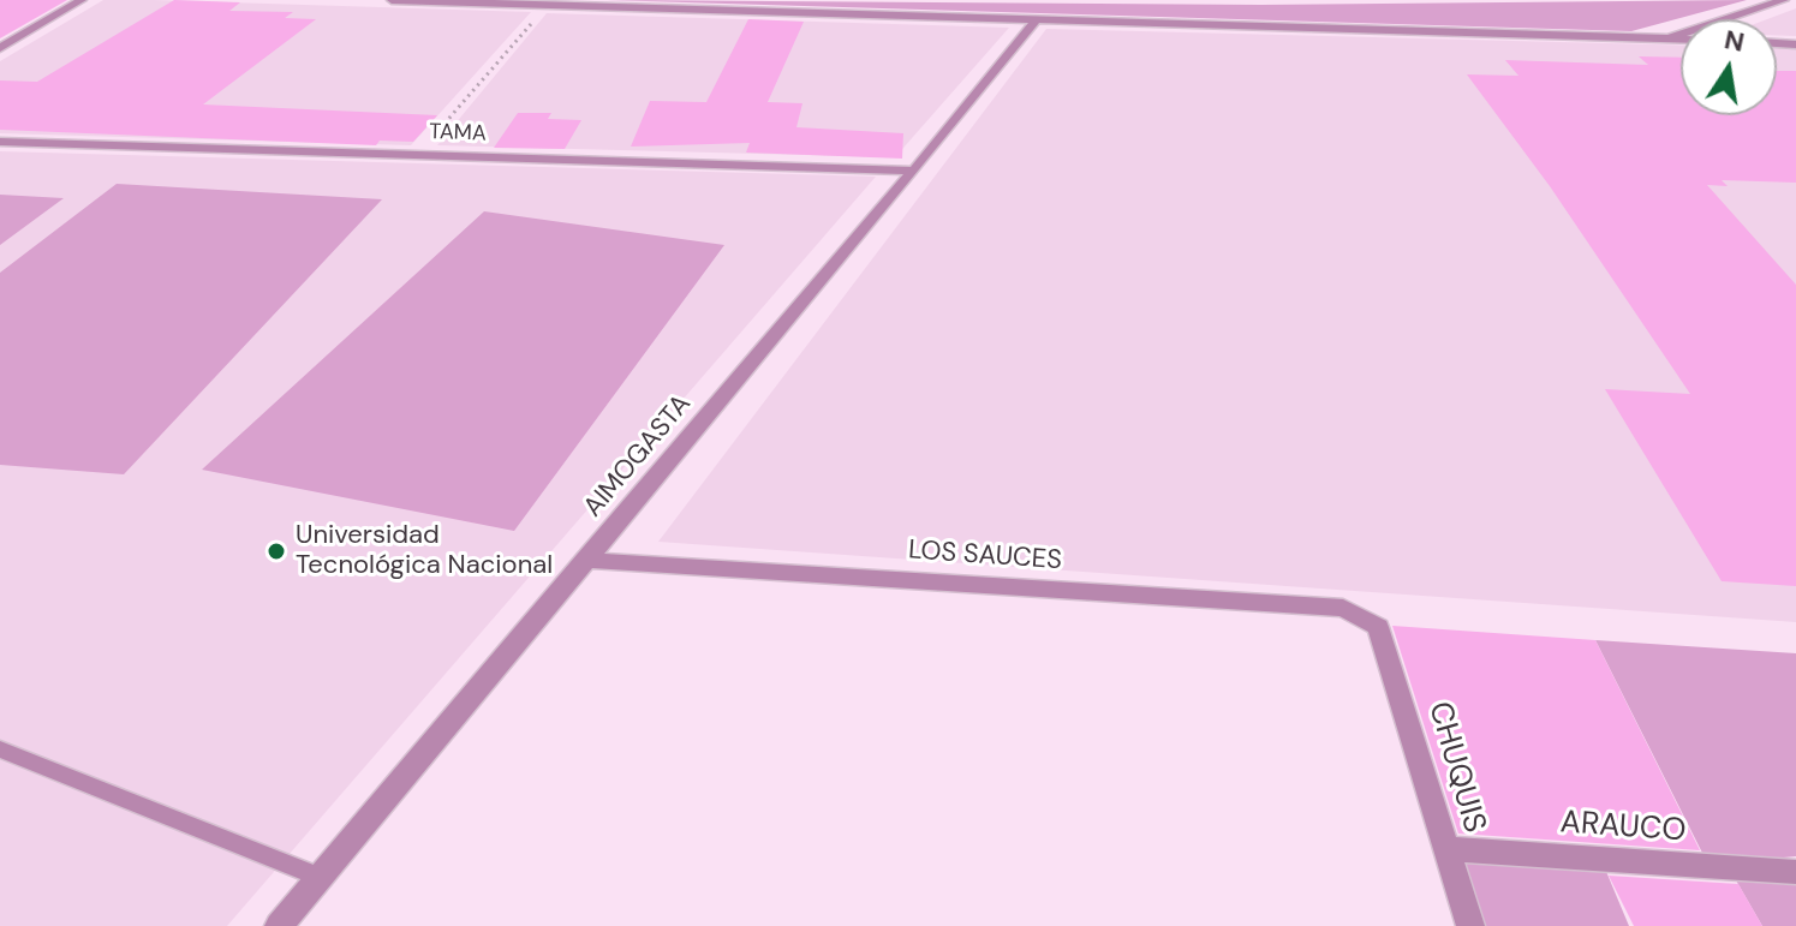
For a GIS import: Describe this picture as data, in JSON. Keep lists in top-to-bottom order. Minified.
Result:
{"streets":{"street":["TAMA","AIMOGASTA","LOS SAUCES","CHUQUIS","ARAUCO"]},"crossings":[["TAMA","AIMOGASTA"],["AIMOGASTA","LOS SAUCES"],["LOS SAUCES","CHUQUIS"],["CHUQUIS","ARAUCO"]],"places":["Universidad Tecnológica Nacional"],"north":"top"}
